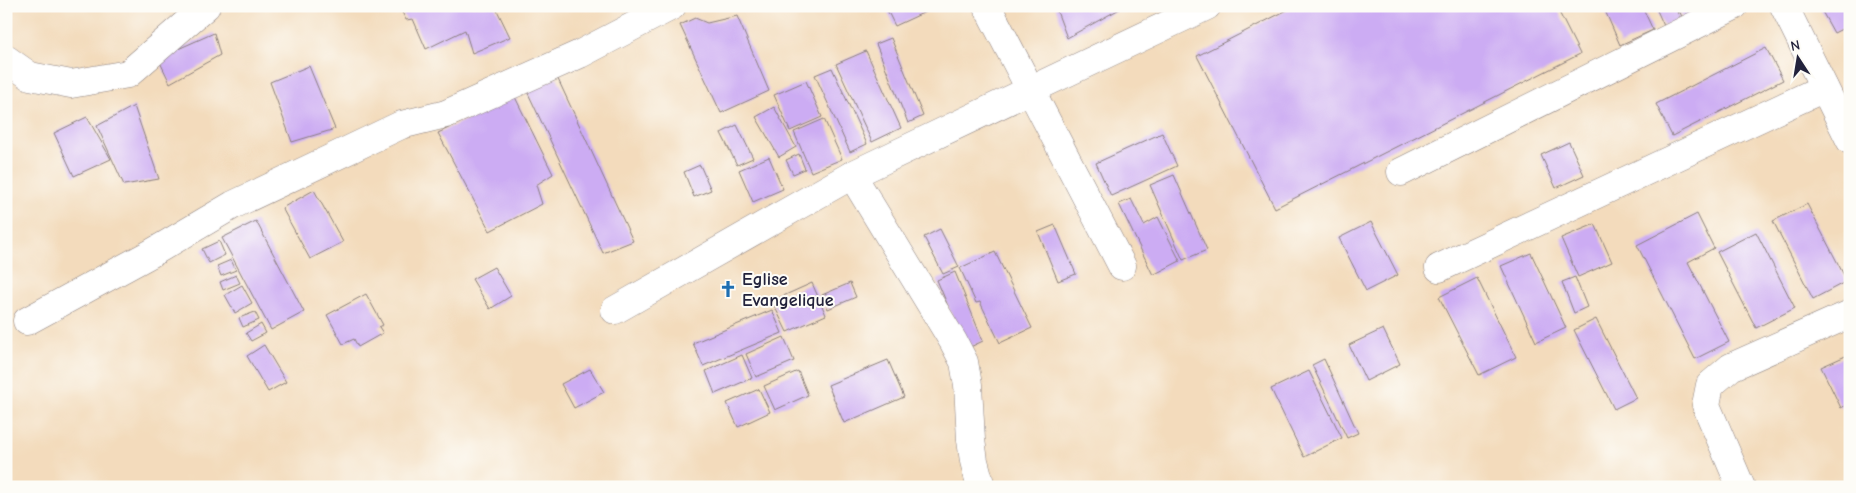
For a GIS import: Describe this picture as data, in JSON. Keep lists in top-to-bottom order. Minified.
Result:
{"places":{"church":["Eglise Evangelique"]},"north":"top"}
